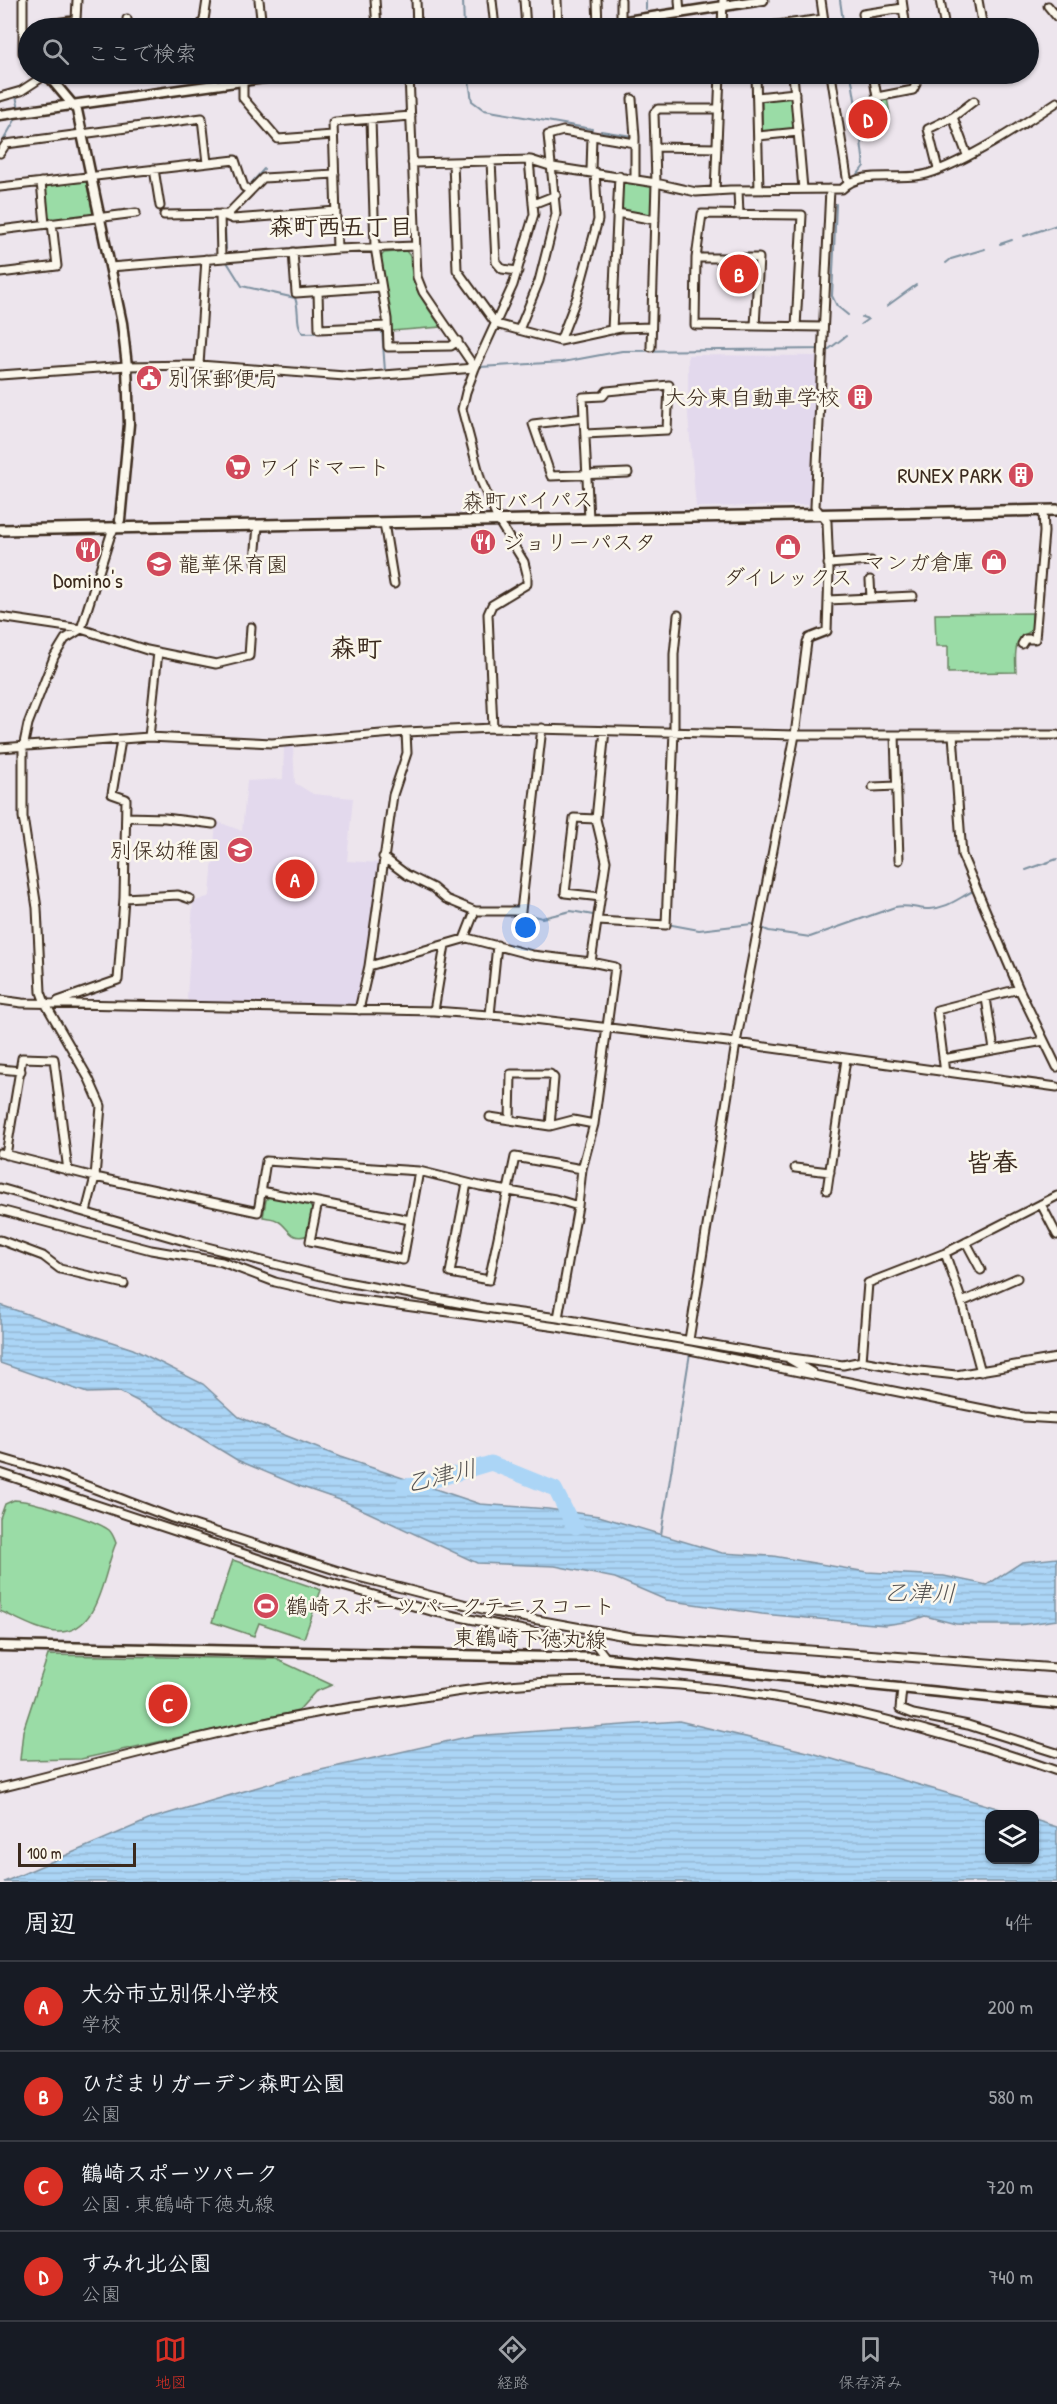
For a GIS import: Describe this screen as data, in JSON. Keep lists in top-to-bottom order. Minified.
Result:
{"streets":{"main road":["森町バイパス"],"street":["東鶴崎下徳丸線"]},"districts":["森町西五丁目","森町","皆春"],"water":["乙津川"],"places":{"public building":["別保郵便局"],"building":["大分東自動車学校","RUNEX PARK"],"supermarket":["ワイドマート"],"restaurant":["ジョリーパスタ","Domino's"],"shop":["ダイレックス","マンガ倉庫"],"school or university":["龍華保育園","別保幼稚園"],"sports":["鶴崎スポーツパークテニスコート"]},"scale_bar":"100 m","page":{"search":"ここで検索","pins":["D","B","A","C"],"scale":"100 m","heading":["周辺","4件"],"list":[{"mark":"A","name":"大分市立別保小学校","note":"学校","value":"200 m"},{"mark":"B","name":"ひだまりガーデン森町公園","note":"公園","value":"580 m"},{"mark":"C","name":"鶴崎スポーツパーク","note":"公園 · 東鶴崎下徳丸線","value":"720 m"},{"mark":"D","name":"すみれ北公園","note":"公園","value":"740 m"}],"nav":["地図","経路","保存済み"]}}
